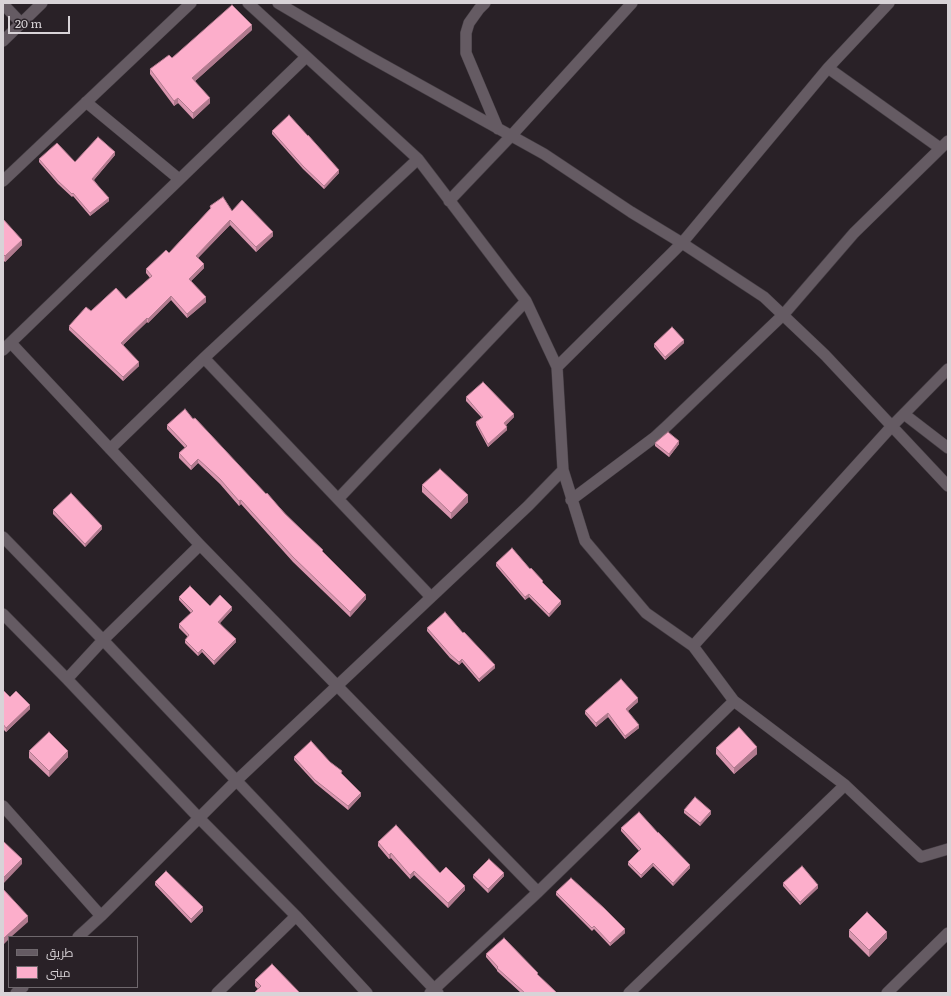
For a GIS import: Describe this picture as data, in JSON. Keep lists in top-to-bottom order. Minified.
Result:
{"legend":["طريق","مبنى"],"scale_bar":"20 m"}
